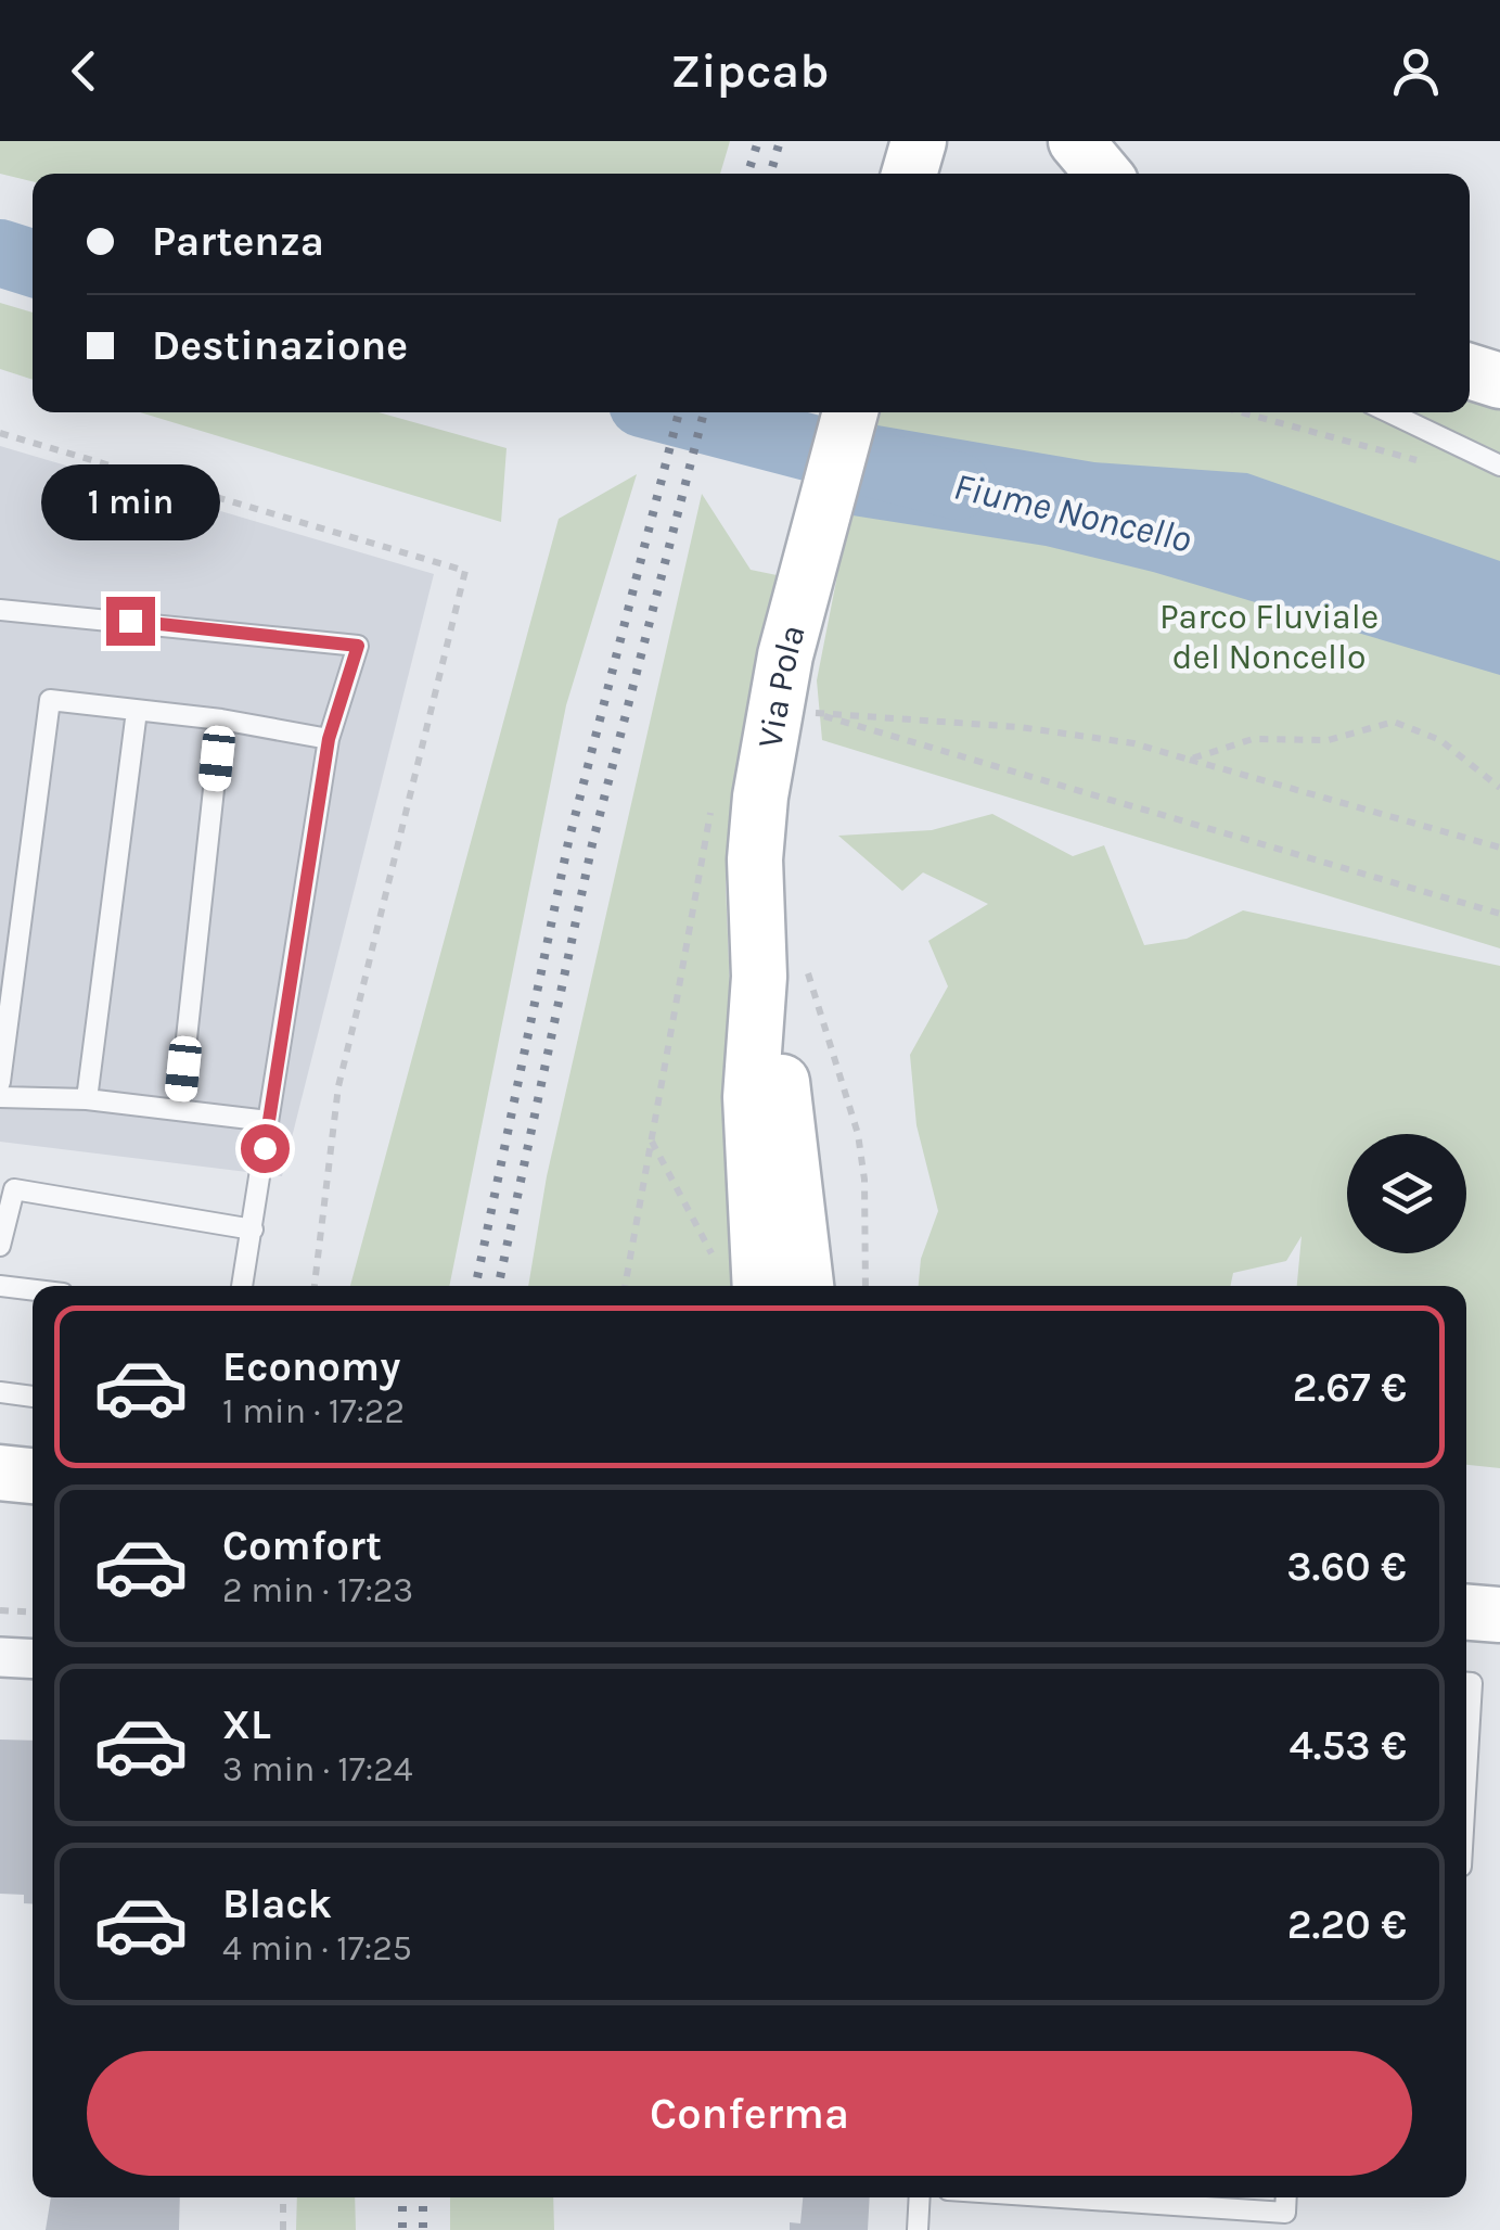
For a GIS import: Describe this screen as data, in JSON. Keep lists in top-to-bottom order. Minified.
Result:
{"streets":{"main road":["Via Pola"]},"water":["Fiume Noncello"],"parks":["Parco Fluviale del Noncello"],"page":{"header":"Zipcab","banner":["Partenza","Destinazione"],"bubble":"1 min","list":[{"name":"Economy","note":"1 min · 17:22","value":"2.67 €"},{"name":"Comfort","note":"2 min · 17:23","value":"3.60 €"},{"name":"XL","note":"3 min · 17:24","value":"4.53 €"},{"name":"Black","note":"4 min · 17:25","value":"2.20 €"}],"buttons":"Conferma"}}
